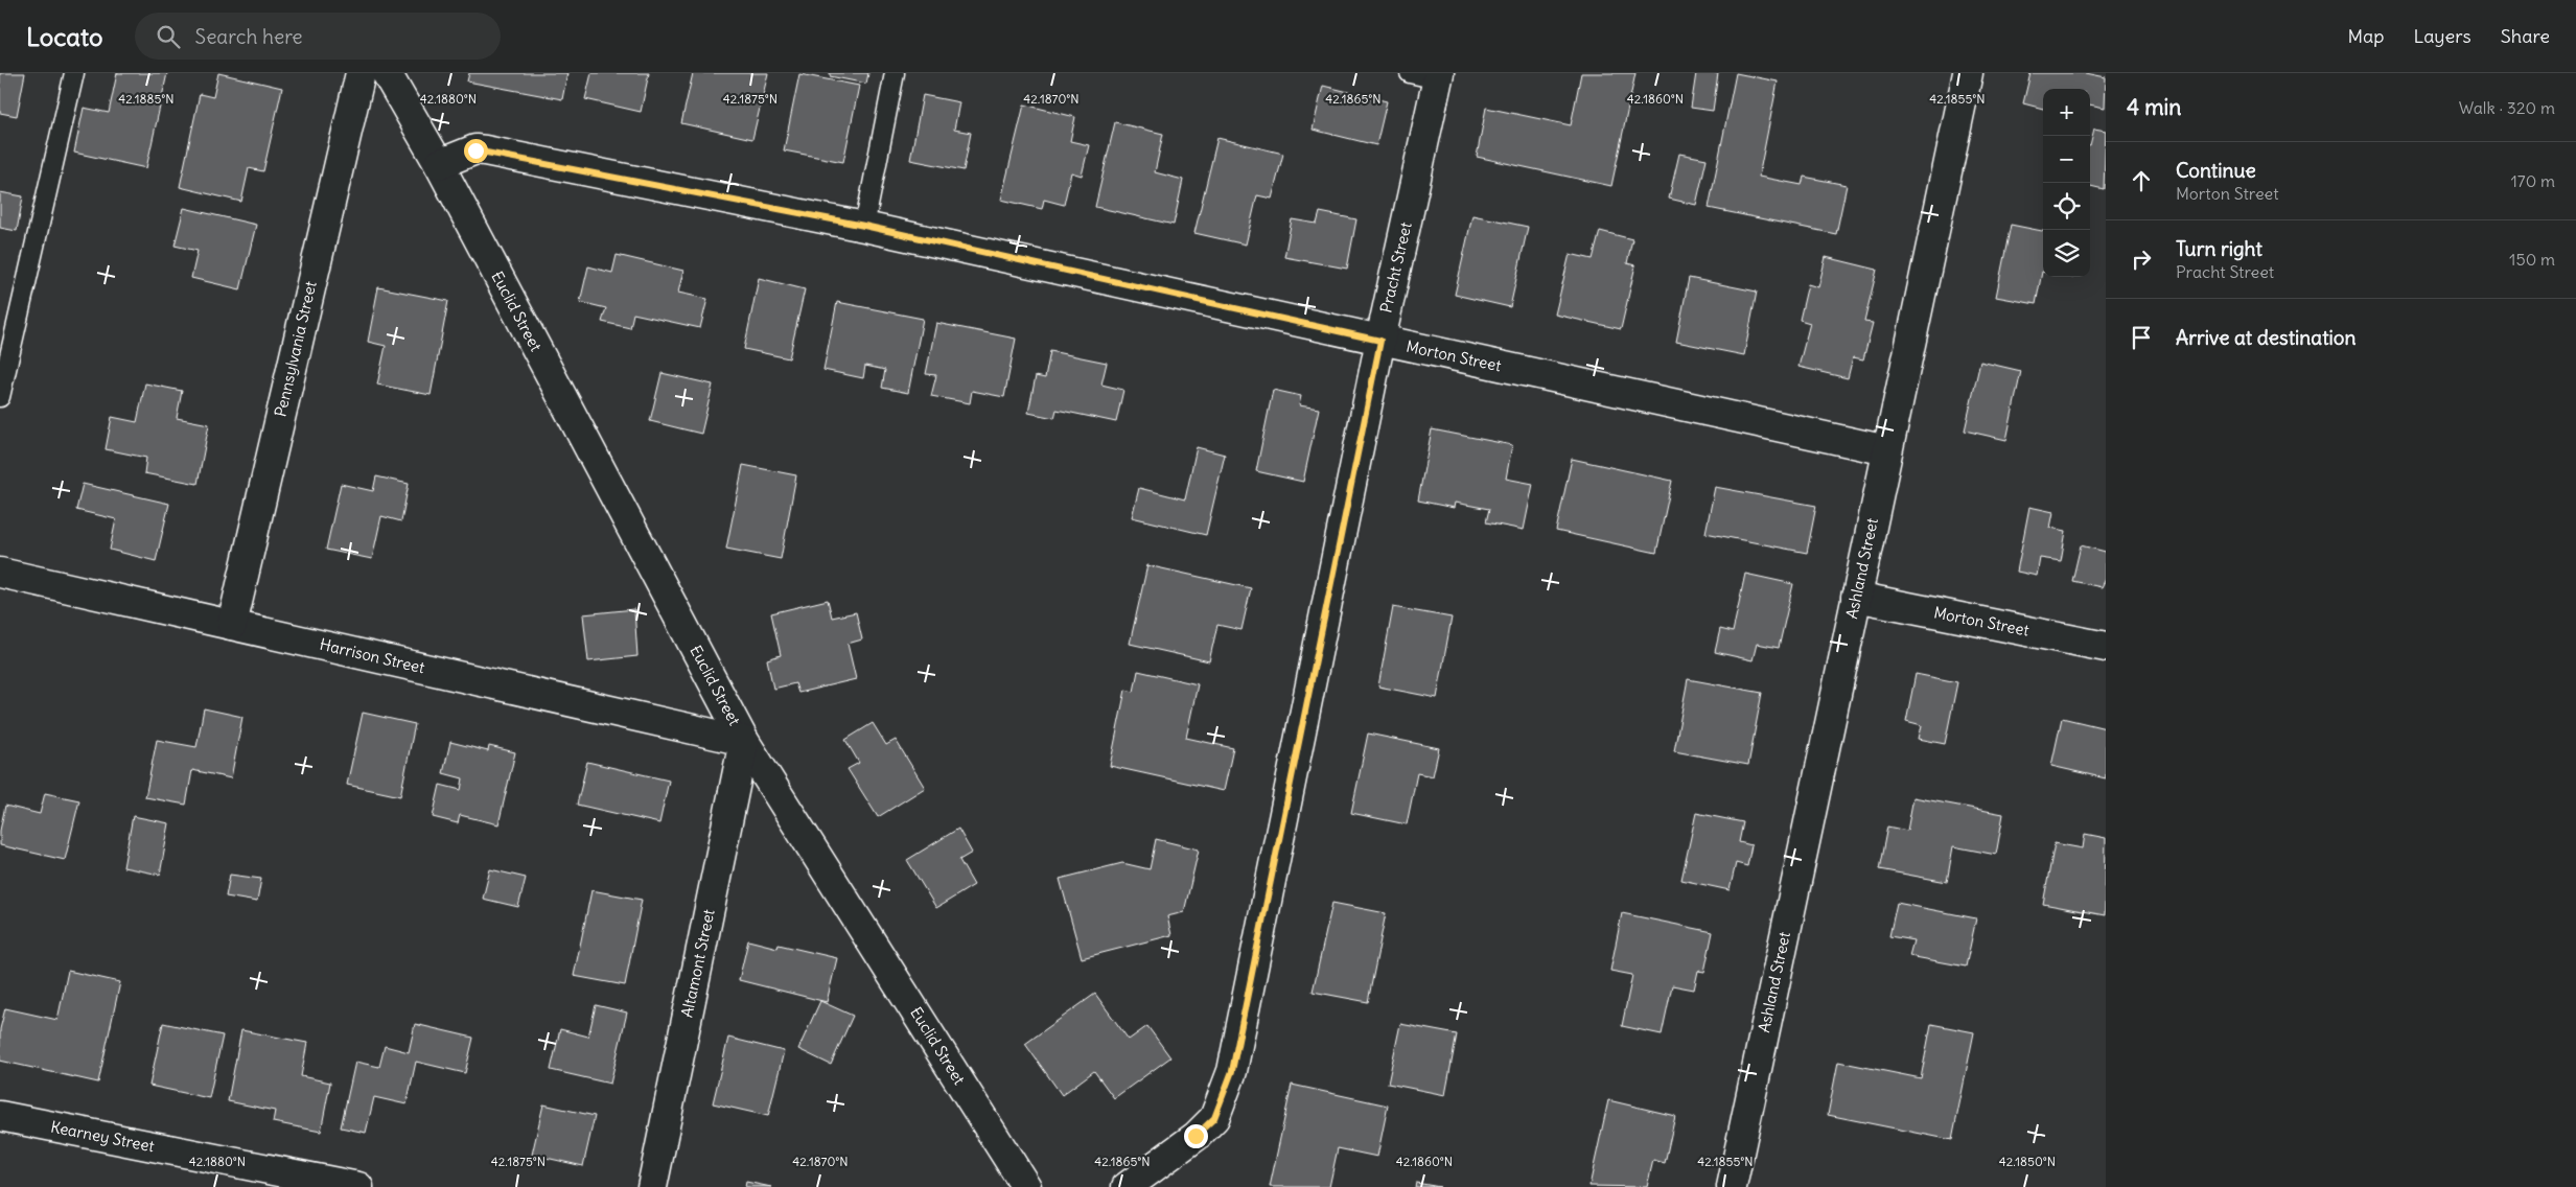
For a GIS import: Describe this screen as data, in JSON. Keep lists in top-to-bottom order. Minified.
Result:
{"streets":{"street":["Pracht Street","Euclid Street","Pennsylvania Street","Morton Street","Ashland Street","Harrison Street","Altamont Street","Kearney Street"]},"crossings":[["Pracht Street","Morton Street"],["Euclid Street","Morton Street"],["Euclid Street","Harrison Street"],["Euclid Street","Altamont Street"],["Pennsylvania Street","Harrison Street"],["Morton Street","Ashland Street"],["Harrison Street","Altamont Street"]],"page":{"header":"Locato","search":"Search here","nav":["Map","Layers","Share"],"heading":["4 min","Walk · 320 m"],"map_buttons":["+","−"],"list":[["Continue","Morton Street","170 m"],["Turn right","Pracht Street","150 m"],"Arrive at destination"]},"coordinates":["42.1885°N","42.1880°N","42.1875°N","42.1870°N","42.1865°N","42.1860°N","42.1855°N","42.1850°N"]}
